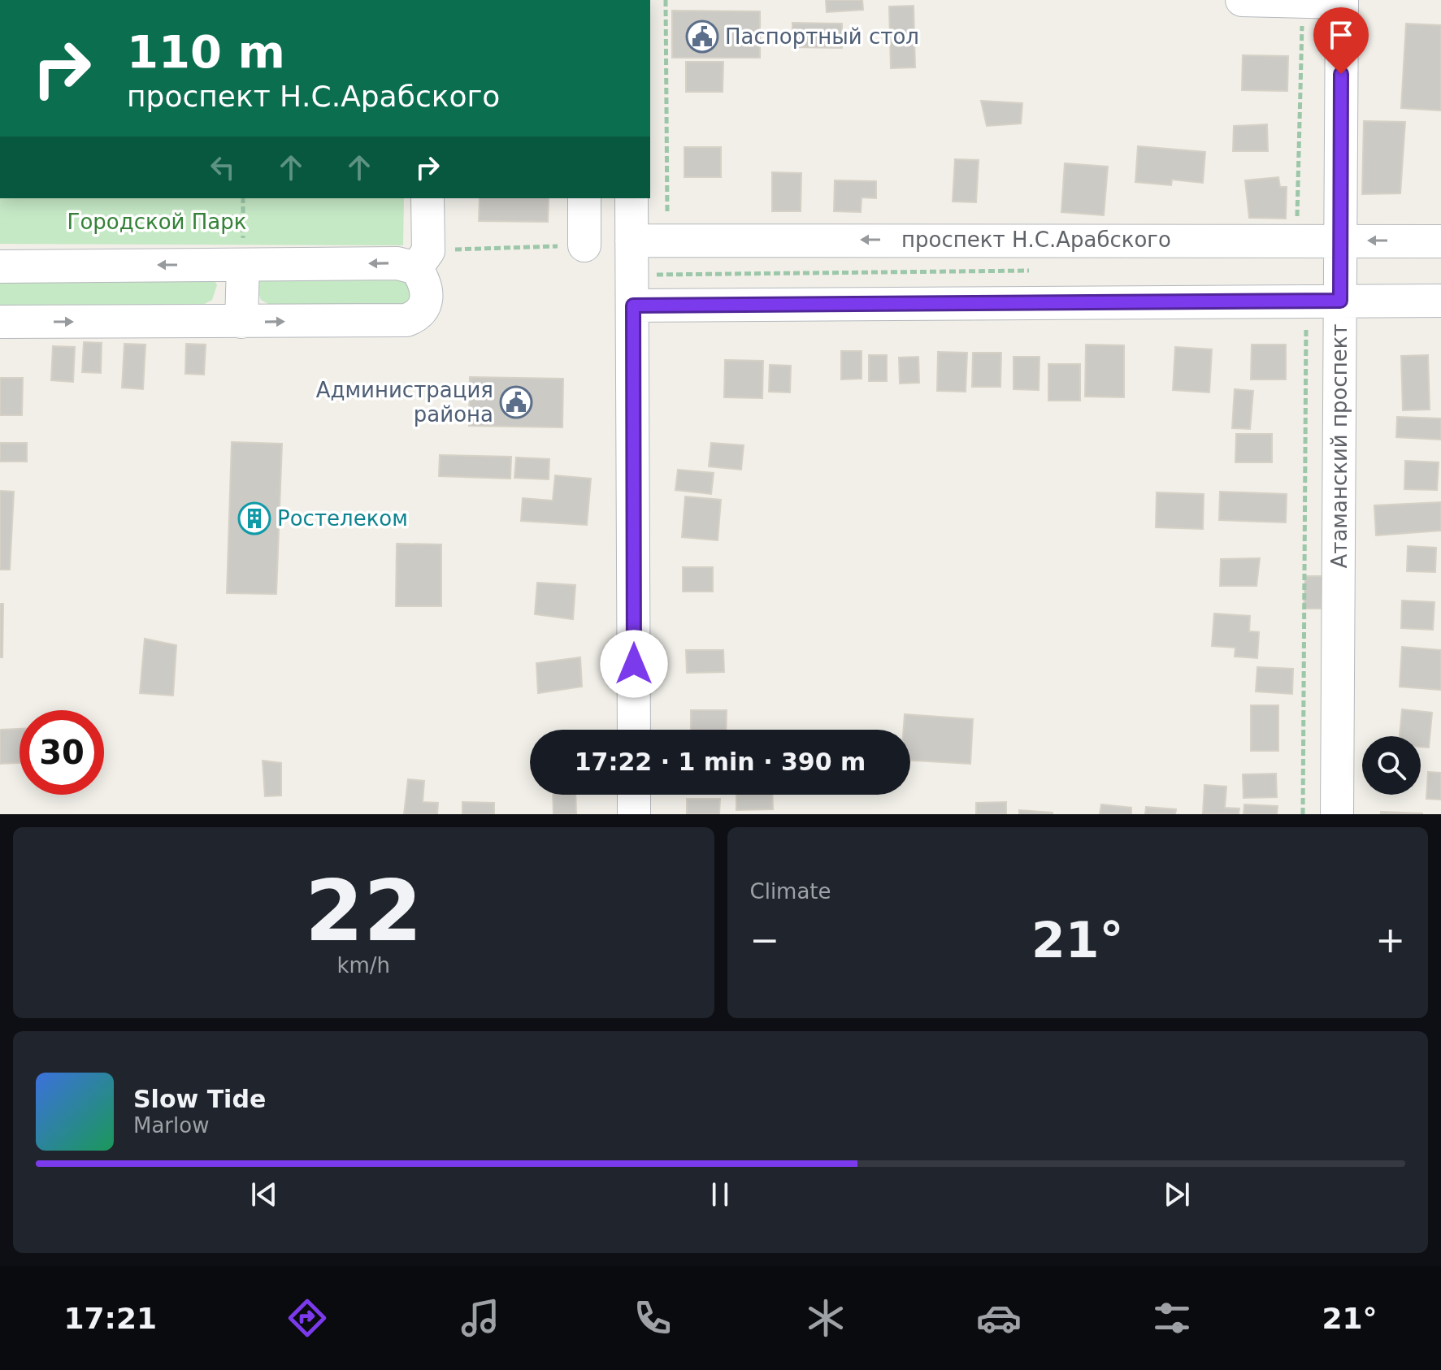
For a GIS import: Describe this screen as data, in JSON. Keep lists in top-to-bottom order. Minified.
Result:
{"streets":{"street":["проспект Н.С.Арабского","Атаманский проспект"]},"crossings":[["проспект Н.С.Арабского","Атаманский проспект"]],"parks":["Городской Парк"],"places":{"public building":["Паспортный стол","Администрация района"],"building":["Ростелеком"]},"page":{"turn":["110 m","проспект Н.С.Арабского"],"limit":"30","trip":"17:22 · 1 min · 390 m","tile":[["22","km/h"],"Climate"],"heat":["−","21°","+"],"song":["Slow Tide","Marlow"],"tabs":["17:21","21°"]}}
